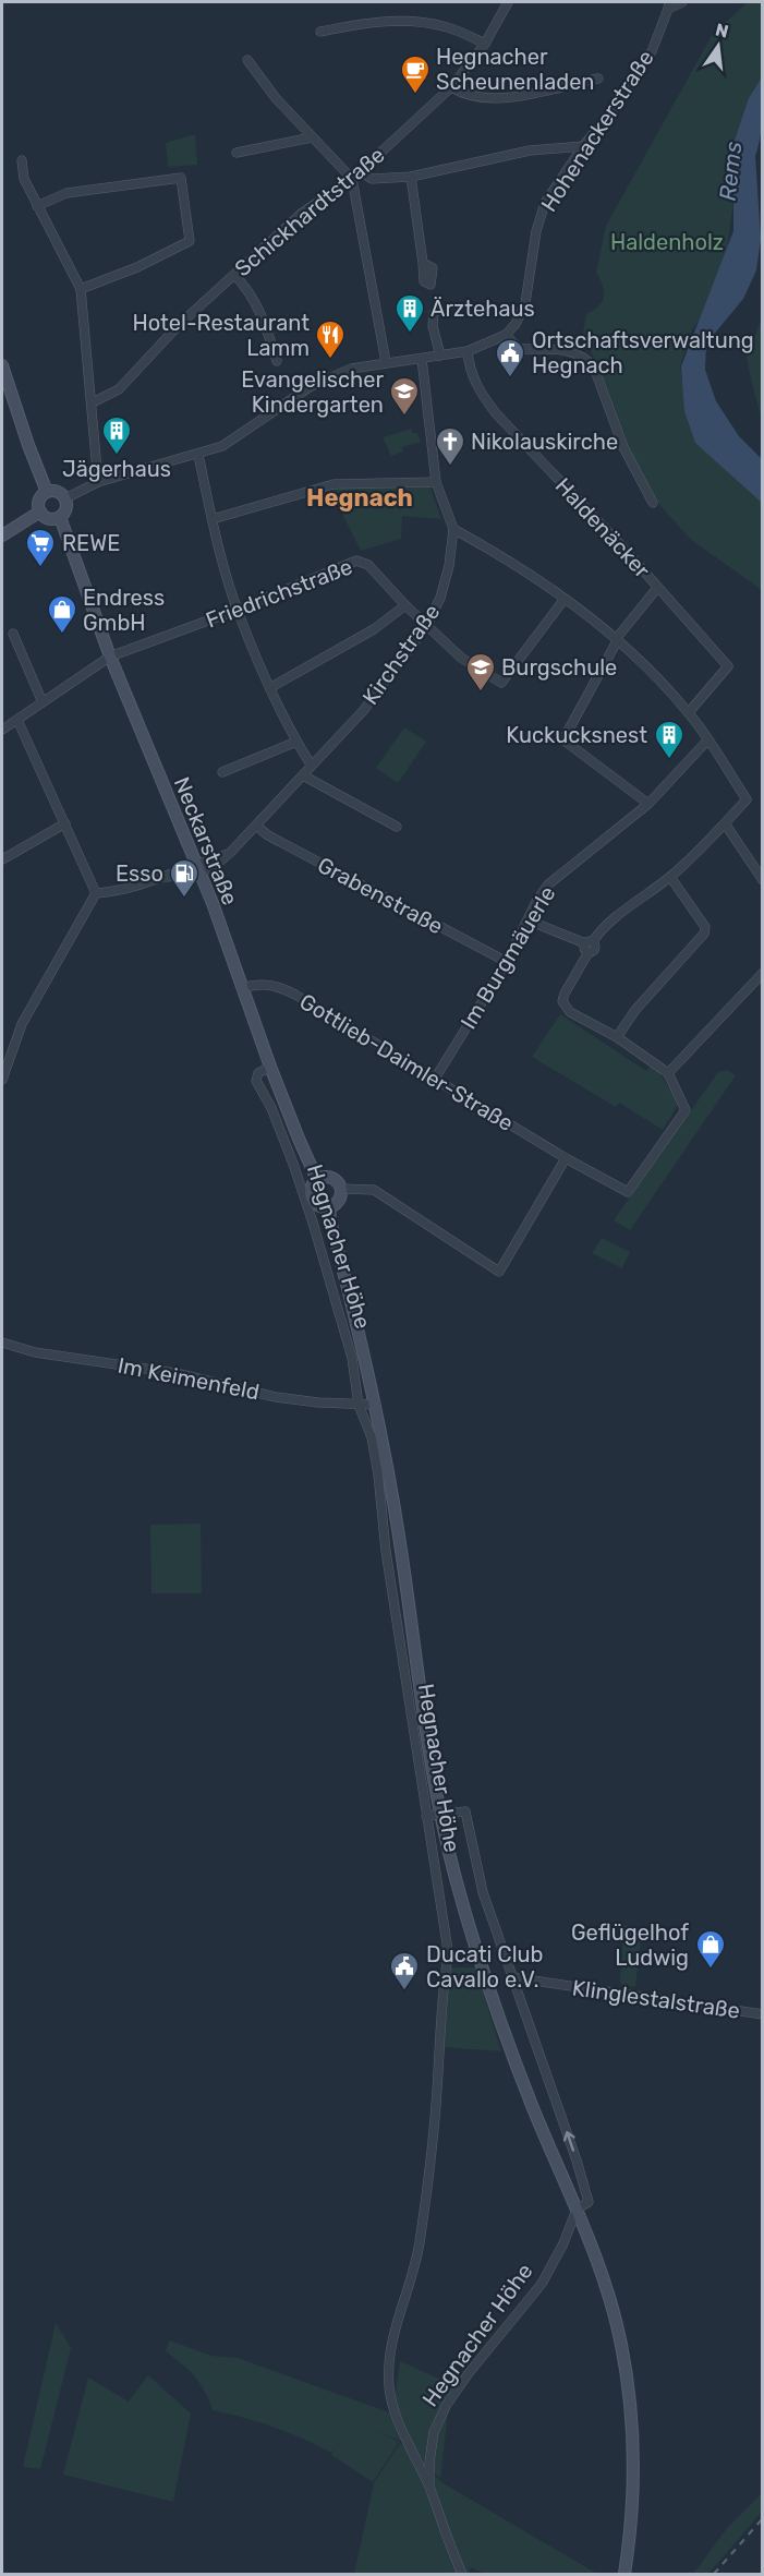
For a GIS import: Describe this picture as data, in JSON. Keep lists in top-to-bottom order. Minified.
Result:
{"streets":{"main road":["Neckarstraße","Hegnacher Höhe"],"street":["Hohenackerstraße","Schickhardtstraße","Haldenäcker","Friedrichstraße","Kirchstraße","Grabenstraße","Im Burgmäuerle","Gottlieb-Daimler-Straße","Im Keimenfeld","Klinglestalstraße"]},"crossings":[["Friedrichstraße","Kirchstraße"],["Friedrichstraße","Neckarstraße"],["Kirchstraße","Neckarstraße"],["Kirchstraße","Grabenstraße"],["Neckarstraße","Gottlieb-Daimler-Straße"],["Neckarstraße","Hegnacher Höhe"],["Grabenstraße","Im Burgmäuerle"],["Im Burgmäuerle","Gottlieb-Daimler-Straße"],["Hegnacher Höhe","Im Keimenfeld"]],"districts":["Hegnach"],"water":["Rems"],"parks":["Haldenholz"],"places":{"cafe":["Hegnacher Scheunenladen"],"building":["Ärztehaus","Jägerhaus","Kuckucksnest"],"restaurant":["Hotel-Restaurant Lamm"],"public building":["Ortschaftsverwaltung Hegnach","Ducati Club Cavallo e.V."],"school or university":["Evangelischer Kindergarten","Burgschule"],"church":["Nikolauskirche"],"supermarket":["REWE"],"shop":["Endress GmbH","Geflügelhof Ludwig"],"fuel station":["Esso"]},"north":"top"}
